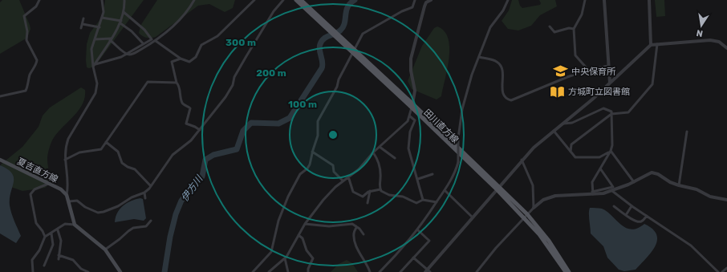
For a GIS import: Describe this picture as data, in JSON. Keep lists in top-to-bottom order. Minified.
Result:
{"streets":{"main road":["田川直方線","夏吉直方線"]},"water":["伊方川"],"places":{"school or university":["中央保育所"],"library":["方城町立図書館"]},"north":"bottom","rings":["300 m","200 m","100 m"]}
